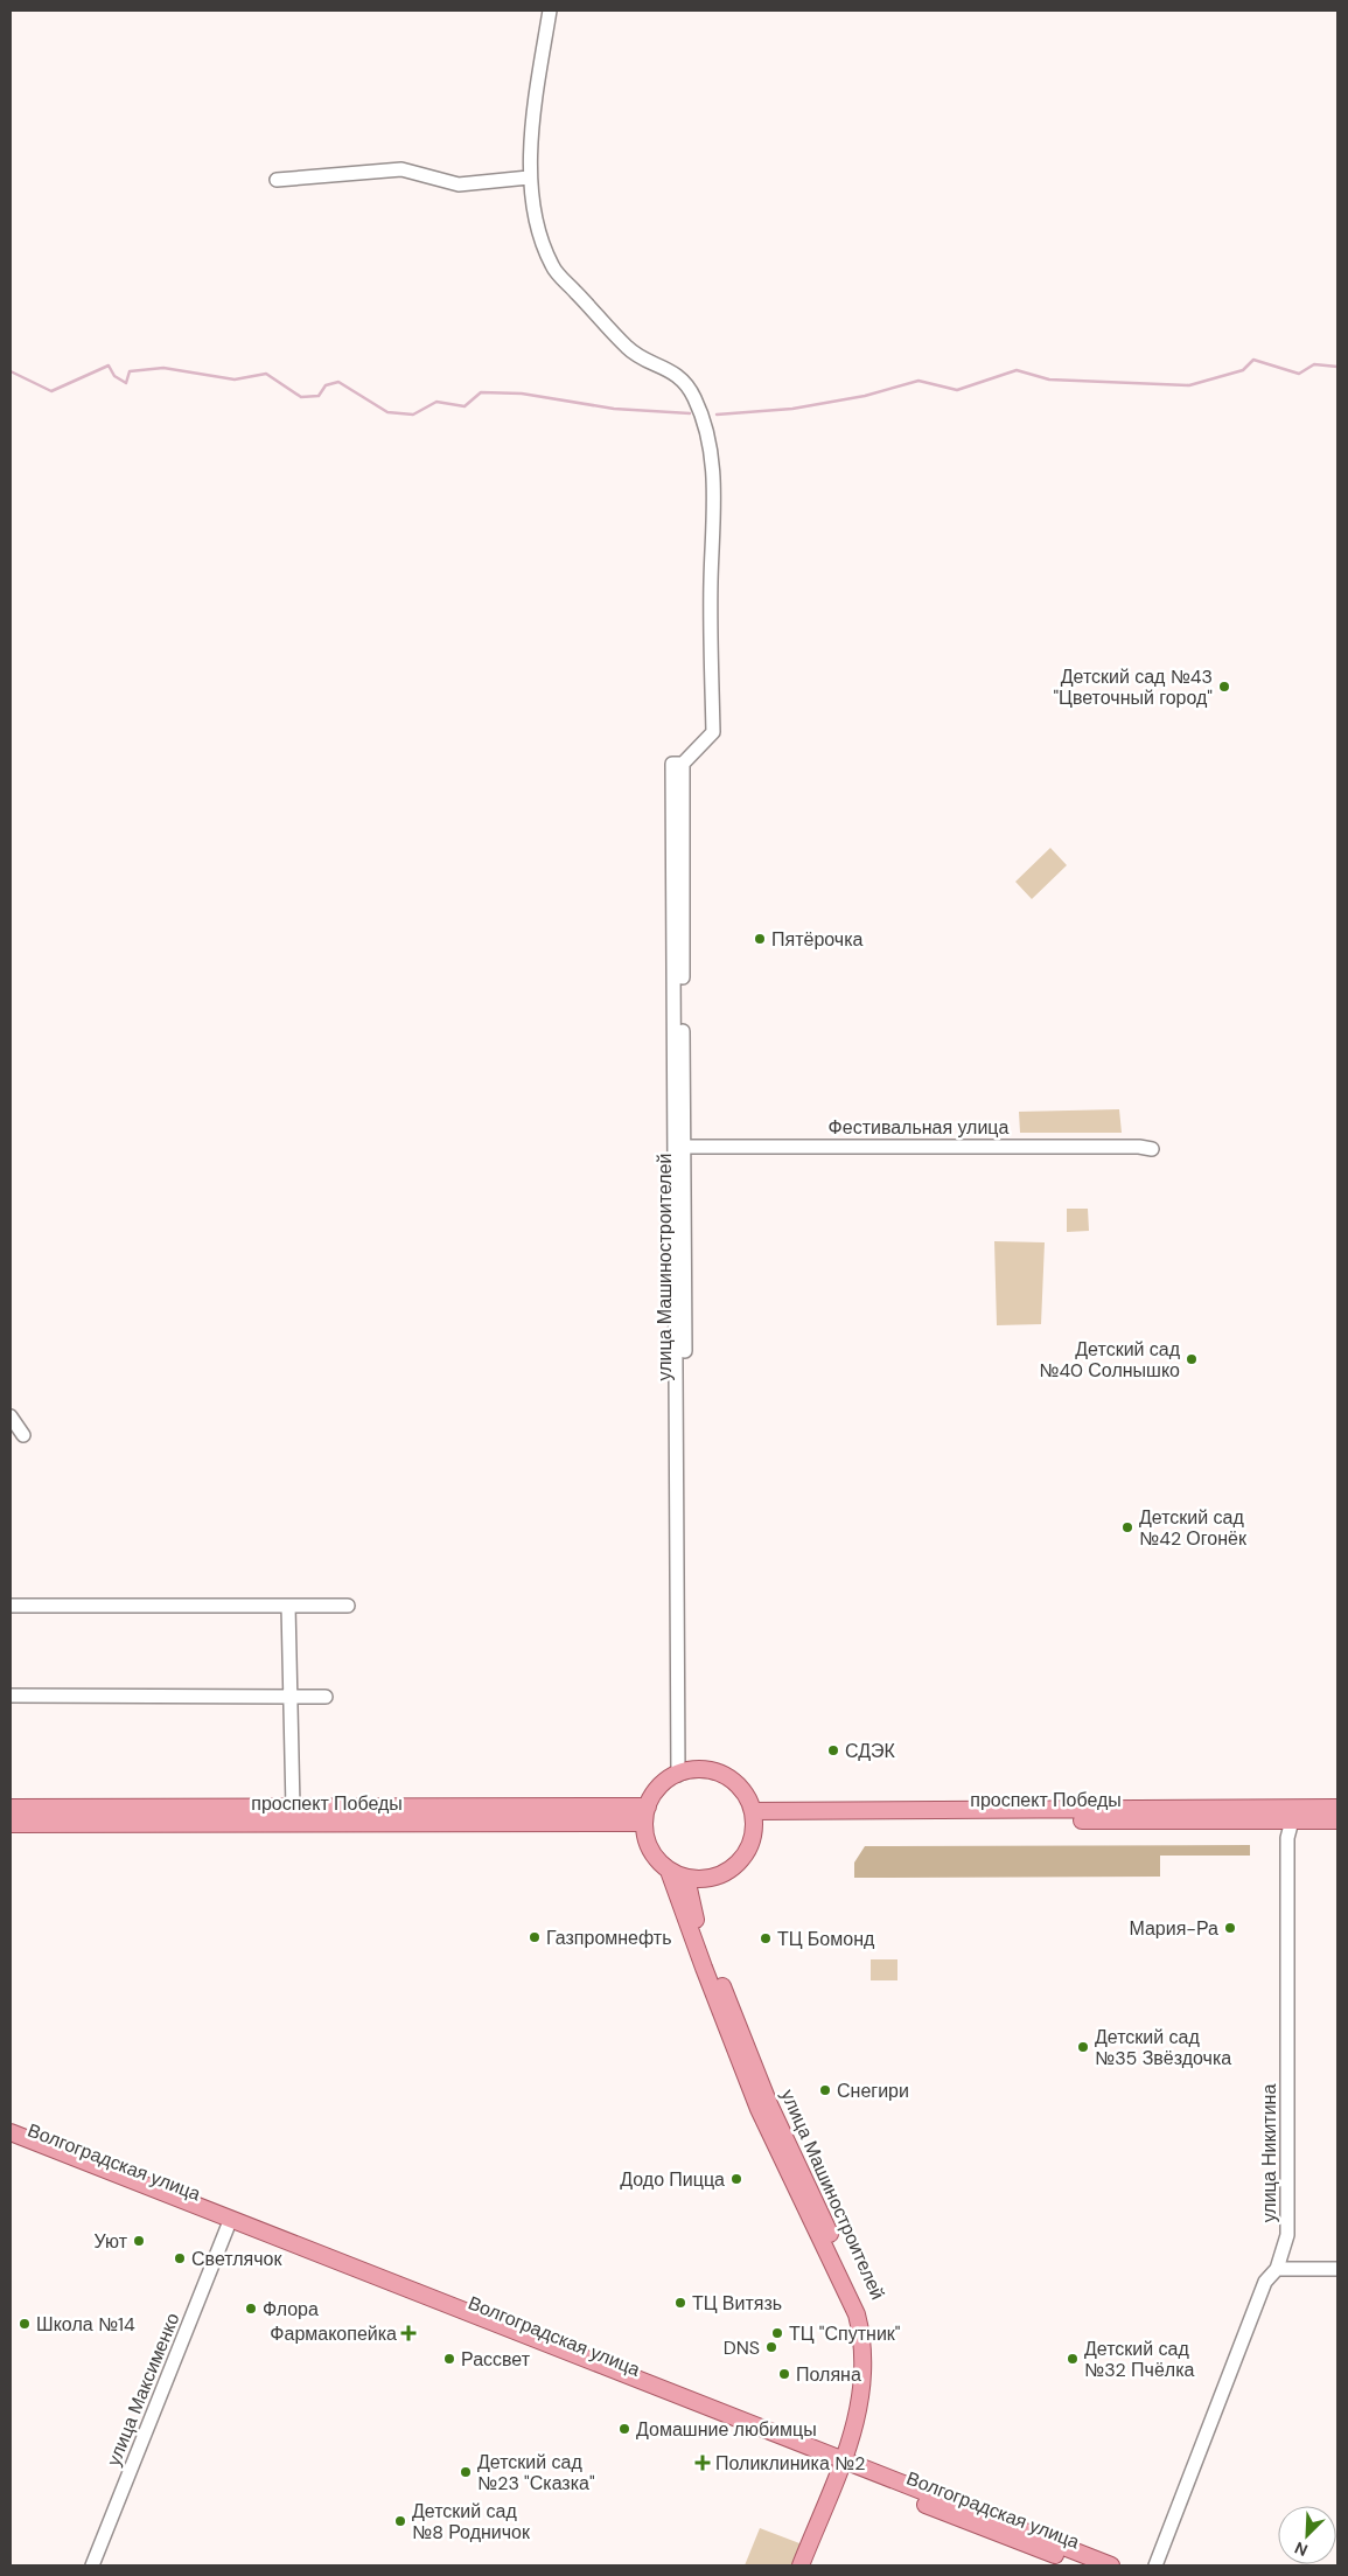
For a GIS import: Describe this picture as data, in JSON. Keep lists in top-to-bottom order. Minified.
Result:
{"streets":{"main road":["улица Машиностроителей","проспект Победы","Волгоградская улица"],"street":["Фестивальная улица","улица Никитина","улица Максименко"]},"crossings":[["Фестивальная улица","улица Машиностроителей"],["улица Машиностроителей","проспект Победы"],["улица Машиностроителей","Волгоградская улица"],["проспект Победы","улица Никитина"],["Волгоградская улица","улица Максименко"]],"places":{"other":["Детский сад №43 \"Цветочный город\"","Пятёрочка","Детский сад №40 Солнышко","Детский сад №42 Огонёк","СДЭК","Мария-Ра","Газпромнефть","ТЦ Бомонд","Детский сад №35 Звёздочка","Снегири","Додо Пицца","Уют","Светлячок","ТЦ Витязь","Флора","Школа №14","ТЦ \"Спутник\"","DNS","Рассвет","Детский сад №32 Пчёлка","Поляна","Домашние любимцы","Детский сад №23 \"Сказка\"","Детский сад №8 Родничок"],"health":["Фармакопейка","Поликлиника №2"]},"north":"bottom left"}
